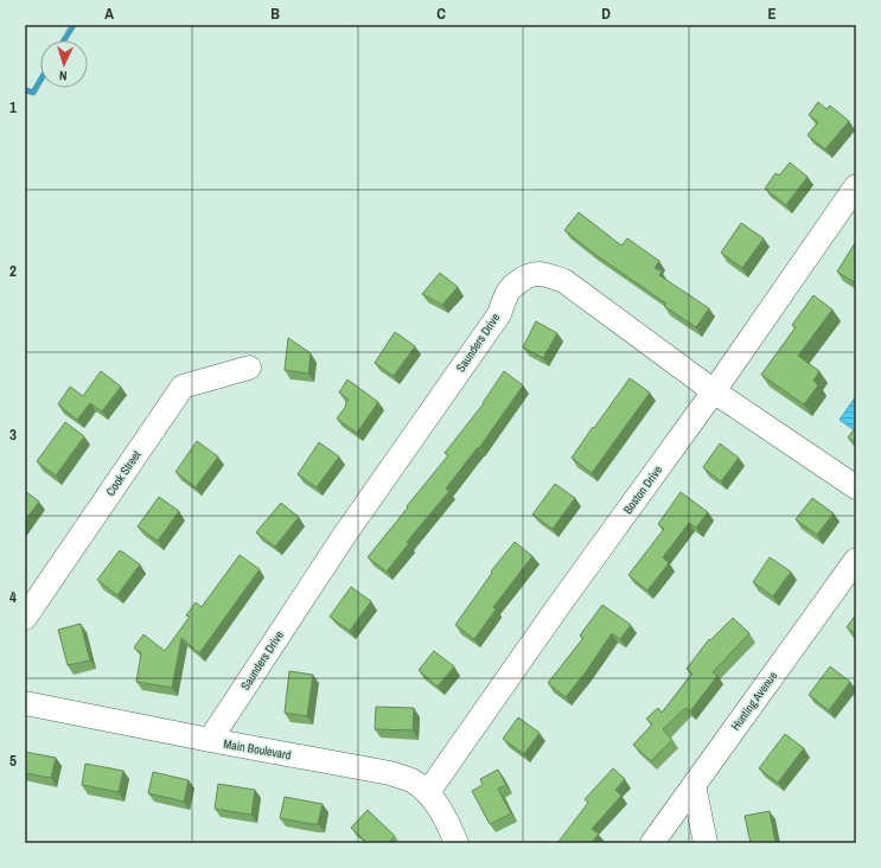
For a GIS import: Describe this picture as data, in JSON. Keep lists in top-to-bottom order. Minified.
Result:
{"streets":{"street":["Saunders Drive","Cook Street","Boston Drive","Hunting Avenue","Main Boulevard"]},"crossings":[["Saunders Drive","Boston Drive"],["Saunders Drive","Main Boulevard"],["Boston Drive","Main Boulevard"]],"north":"bottom","grid":{"columns":["A","B","C","D","E"],"rows":["1","2","3","4","5"]}}
